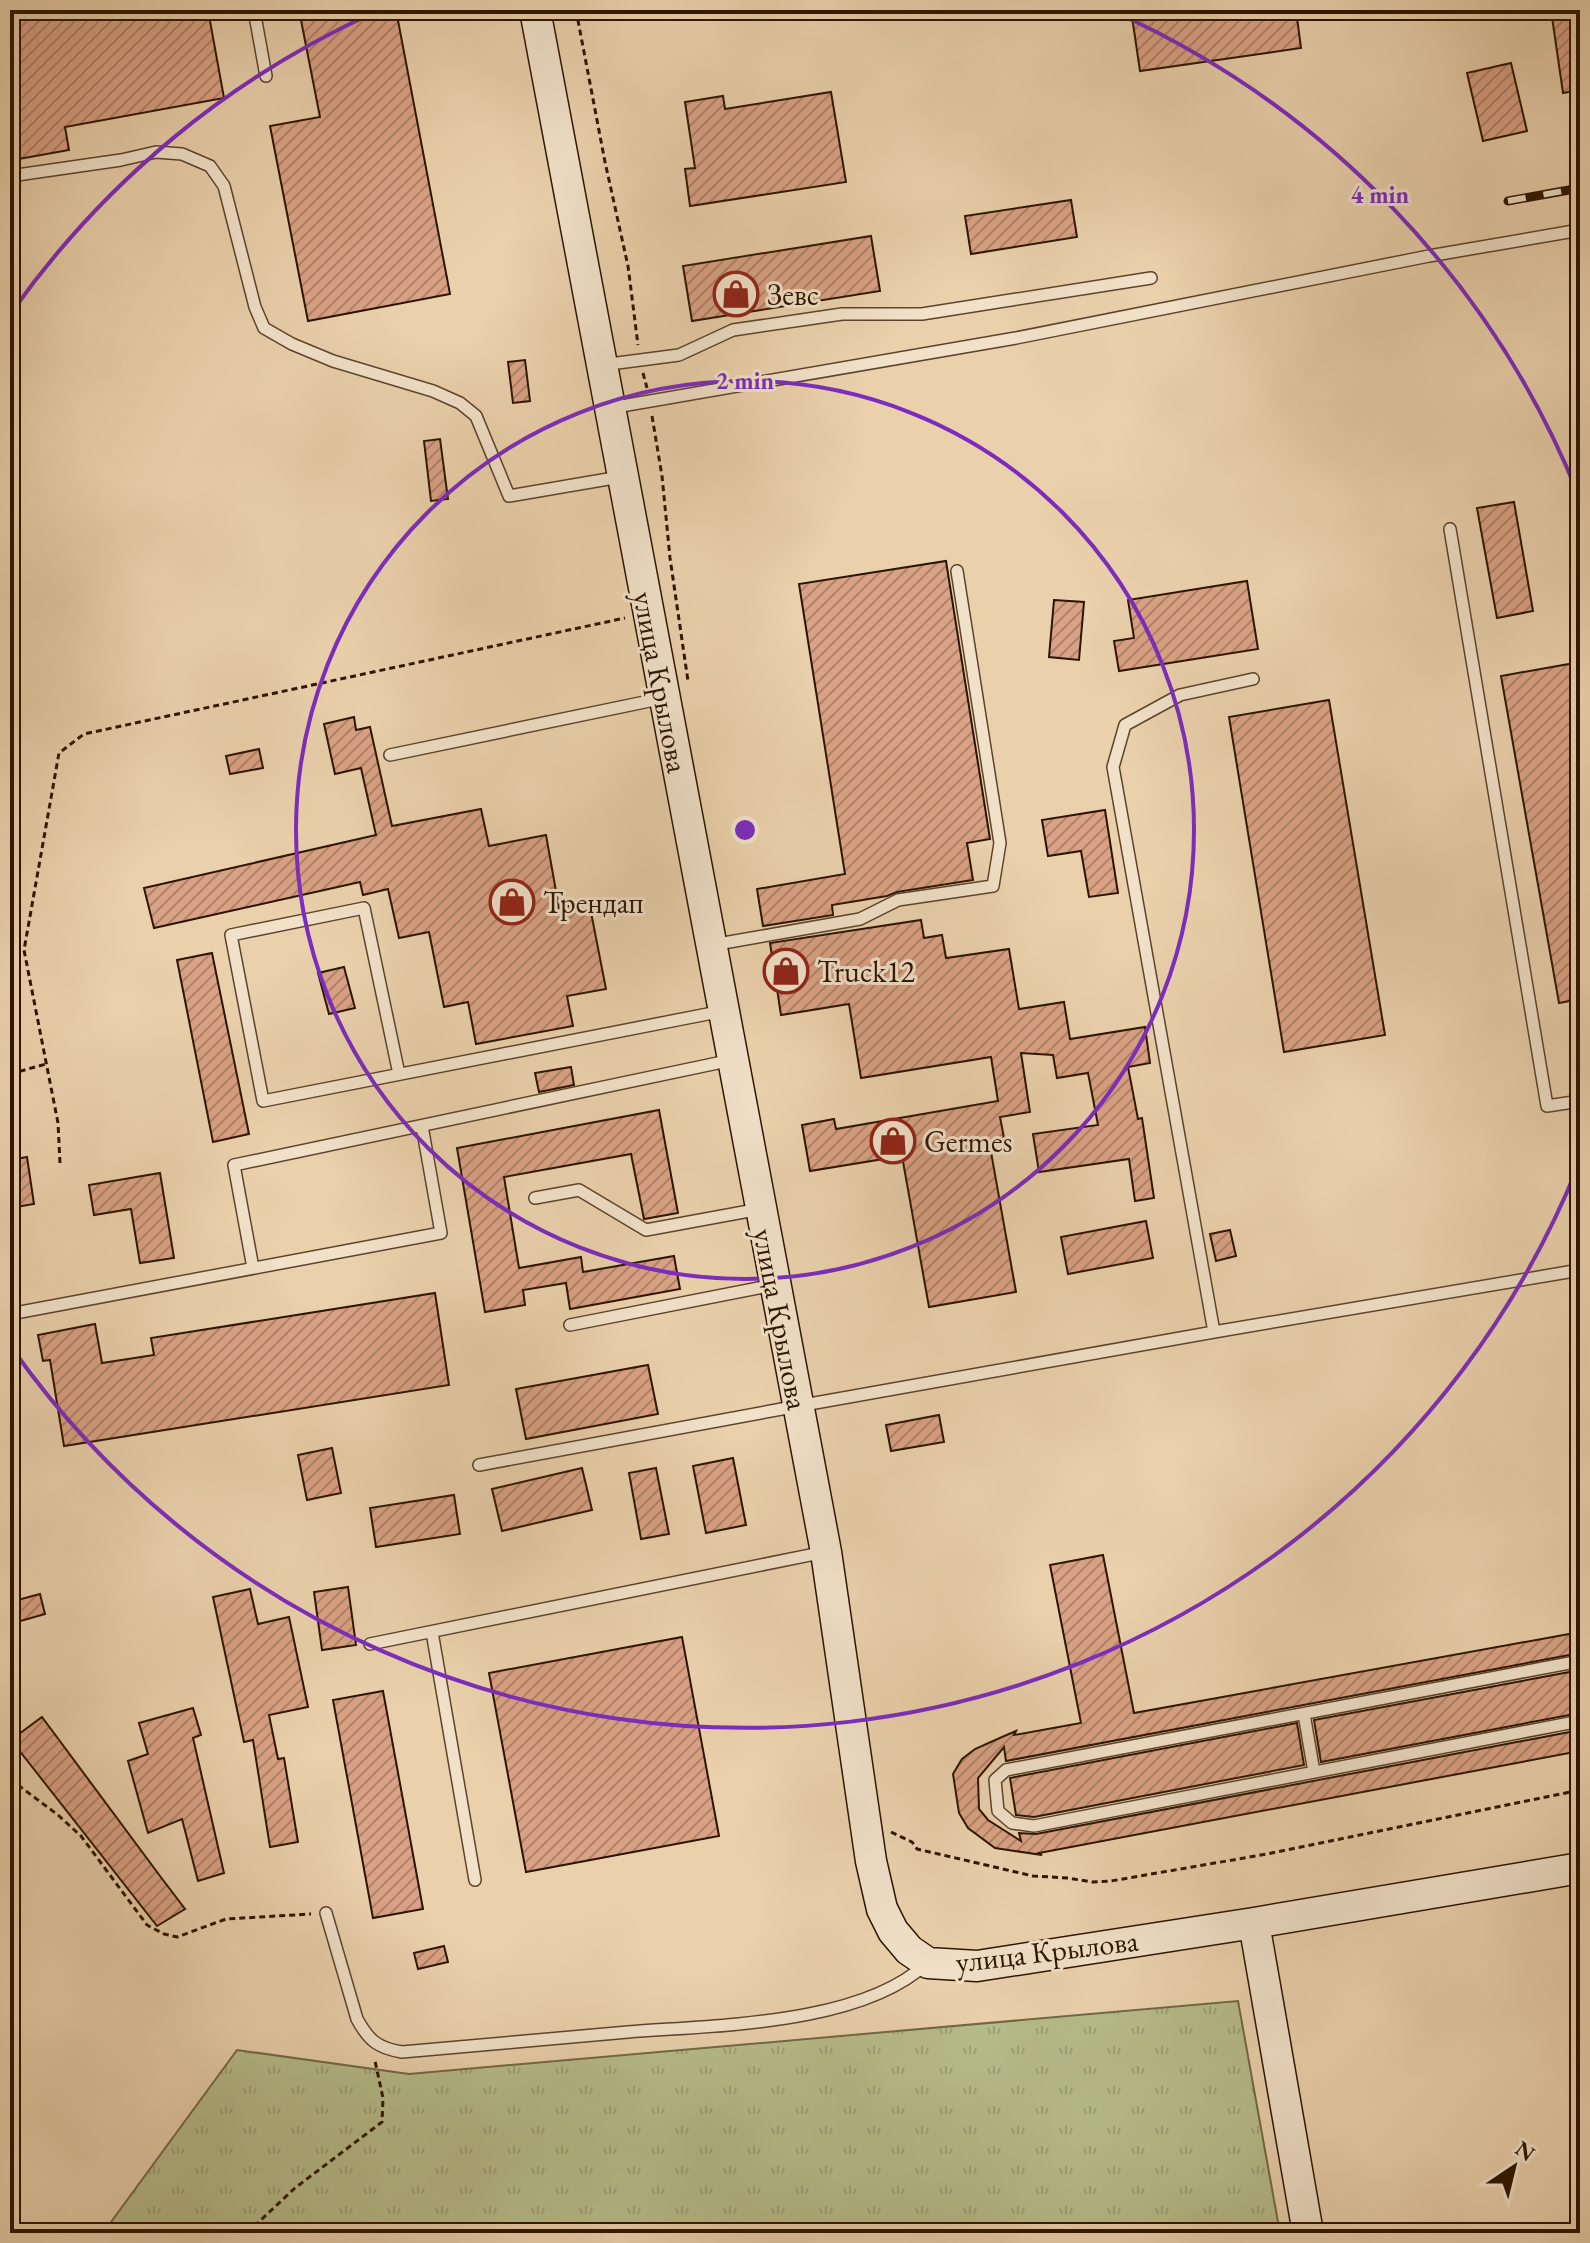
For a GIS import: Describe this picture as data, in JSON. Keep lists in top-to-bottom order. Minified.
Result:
{"streets":{"street":["улица Крылова"]},"places":{"shop":["Зевс","Трендап","Truck12","Germes"]},"north":"top right","rings":["4 min","2 min"]}
